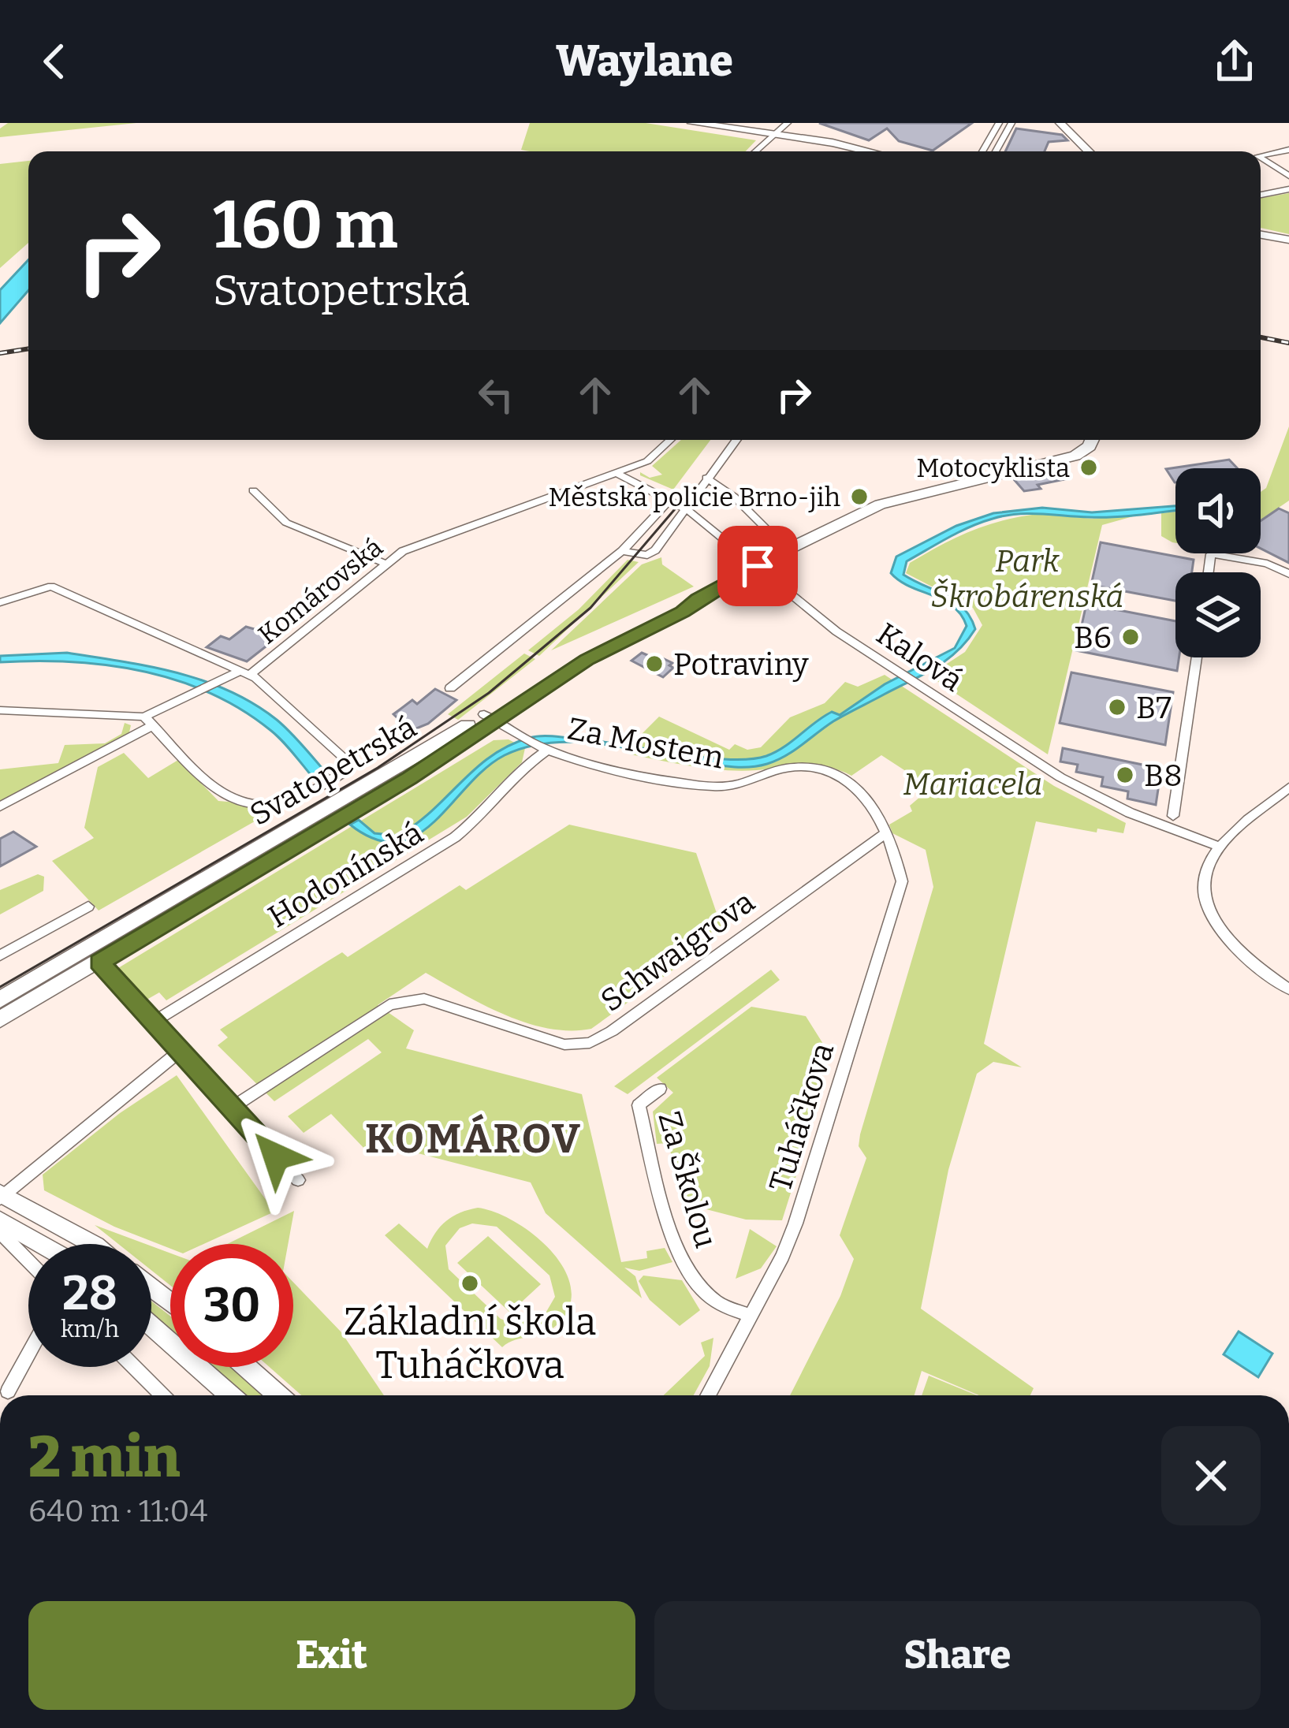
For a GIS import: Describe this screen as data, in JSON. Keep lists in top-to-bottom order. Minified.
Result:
{"streets":{"main road":["Svatopetrská"],"street":["Komárovská","Kalová","Za Mostem","Hodonínská","Schwaigrova","Tuháčkova","Za Školou"]},"crossings":[["Komárovská","Kalová"],["Za Mostem","Svatopetrská"],["Za Mostem","Hodonínská"],["Za Mostem","Schwaigrova"],["Za Mostem","Tuháčkova"],["Schwaigrova","Tuháčkova"],["Tuháčkova","Za Školou"]],"districts":["KOMÁROV"],"parks":["Park Škrobárenská","Mariacela"],"places":["Motocyklista","Městská policie Brno-jih","B6","Potraviny","B7","B8","Základní škola Tuháčkova"],"page":{"header":"Waylane","turn":["160 m","Svatopetrská"],"speed":"28 km/h","limit":"30","heading":["2 min","640 m · 11:04"],"buttons":["Exit","Share"]}}
